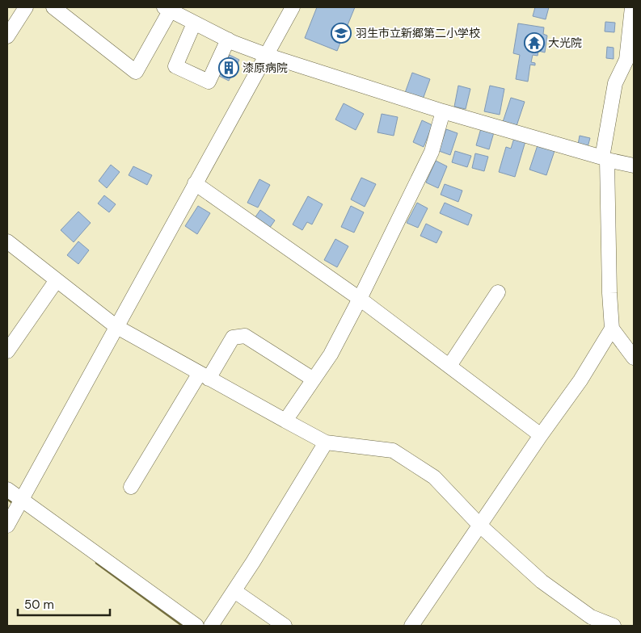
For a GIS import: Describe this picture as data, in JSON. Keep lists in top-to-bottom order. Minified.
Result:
{"places":{"school or university":["羽生市立新郷第二小学校"],"temple":["大光院"],"building":["漆原病院"]},"scale_bar":"50 m"}
